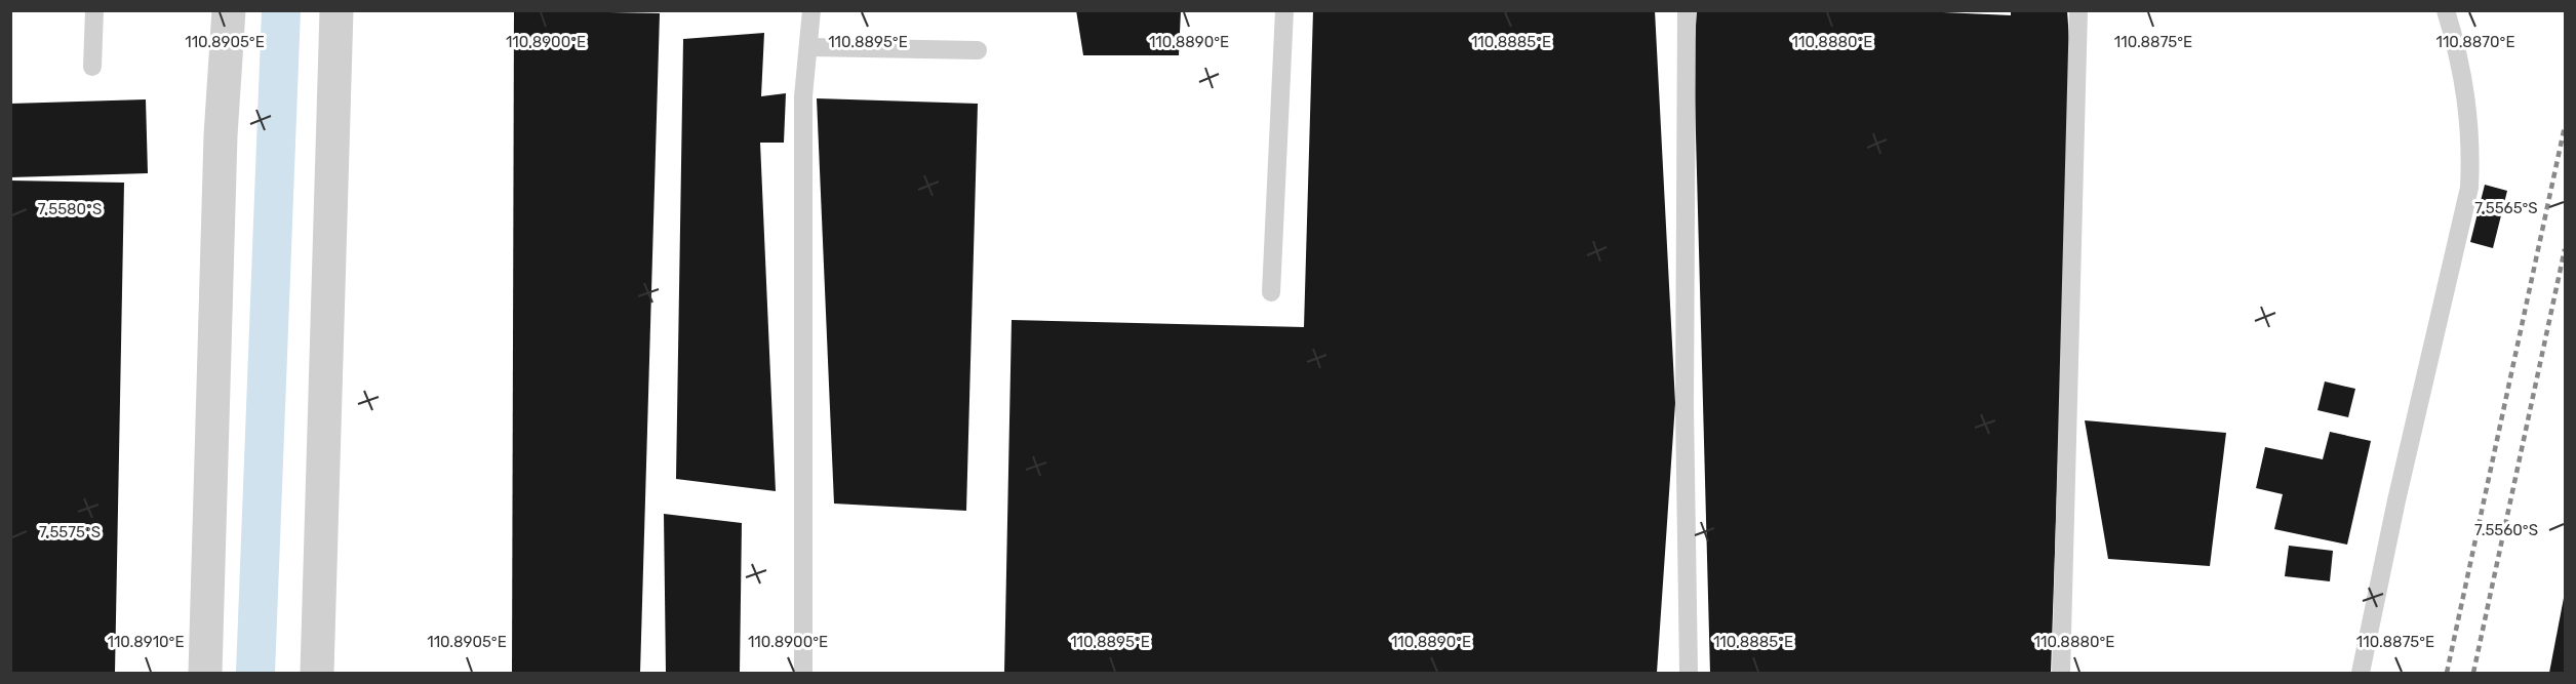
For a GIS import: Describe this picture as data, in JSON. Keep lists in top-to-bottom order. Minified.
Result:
{"coordinates":["110.8905°E","110.8900°E","110.8895°E","110.8890°E","110.8885°E","110.8880°E","110.8875°E","110.8870°E","7.5565°S","7.5580°S","7.5560°S","7.5575°S","110.8910°E"]}
